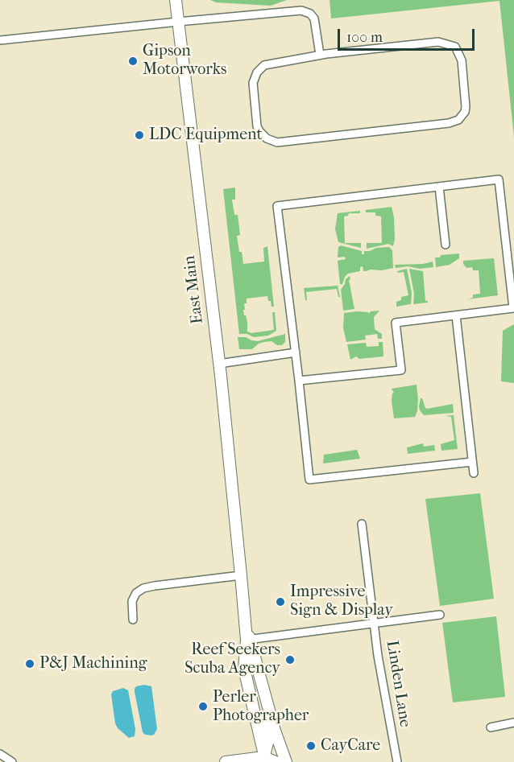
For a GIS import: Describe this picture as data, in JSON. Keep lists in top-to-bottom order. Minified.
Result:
{"streets":{"main road":["East Main"],"street":["Linden Lane"]},"places":["Gipson Motorworks","LDC Equipment","Impressive Sign & Display","Reef Seekers Scuba Agency","P&J Machining","Perler Photographer","CayCare"],"scale_bar":"100 m"}
